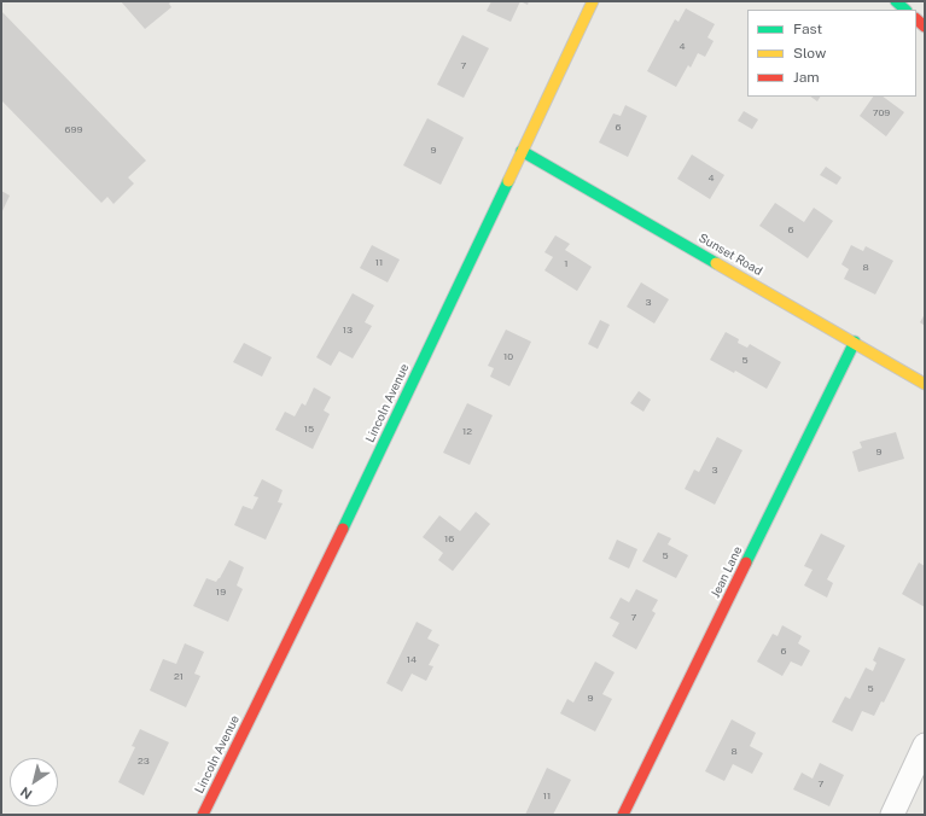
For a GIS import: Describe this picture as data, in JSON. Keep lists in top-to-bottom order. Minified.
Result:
{"streets":{"street":["Sunset Road","Lincoln Avenue","Jean Lane"]},"crossings":[["Sunset Road","Lincoln Avenue"],["Sunset Road","Jean Lane"]],"house_numbers":["4","7","709","6","699","9","4","6","11","1","8","3","13","10","5","15","12","9","3","16","5","19","7","6","14","21","5","9","8","23","7","11"],"legend":["Fast","Slow","Jam"],"north":"bottom left"}
